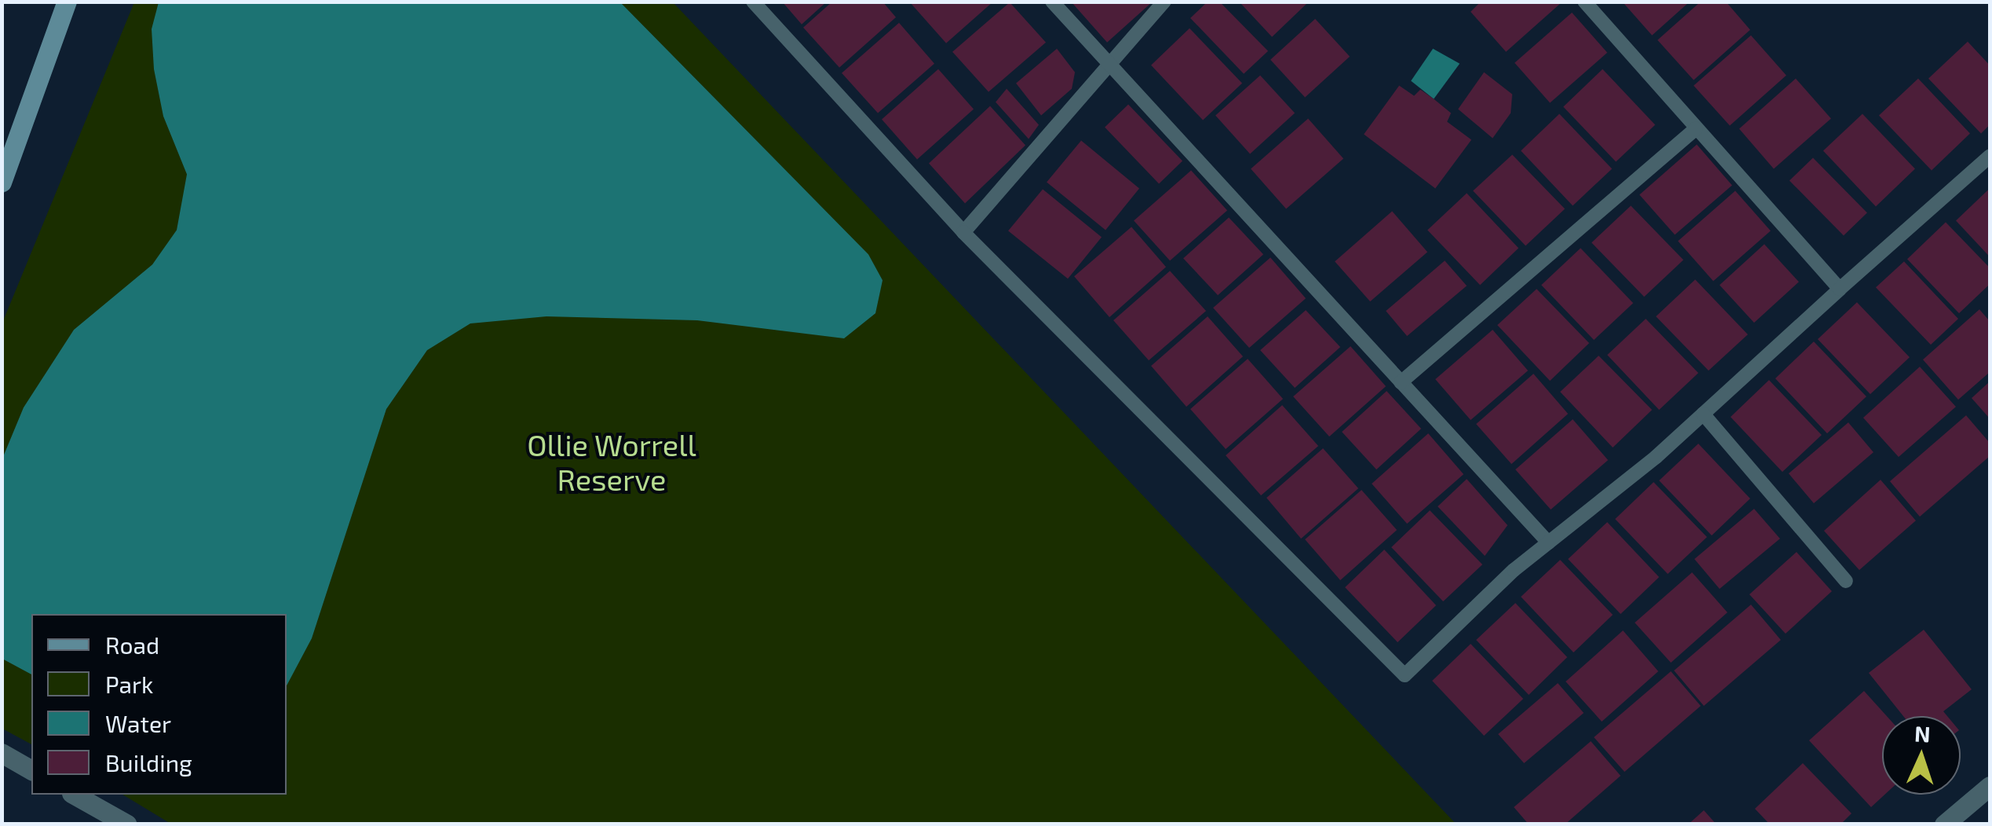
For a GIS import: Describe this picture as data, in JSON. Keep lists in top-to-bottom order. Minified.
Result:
{"parks":["Ollie Worrell Reserve"],"legend":["Road","Park","Water","Building"],"north":"top"}
